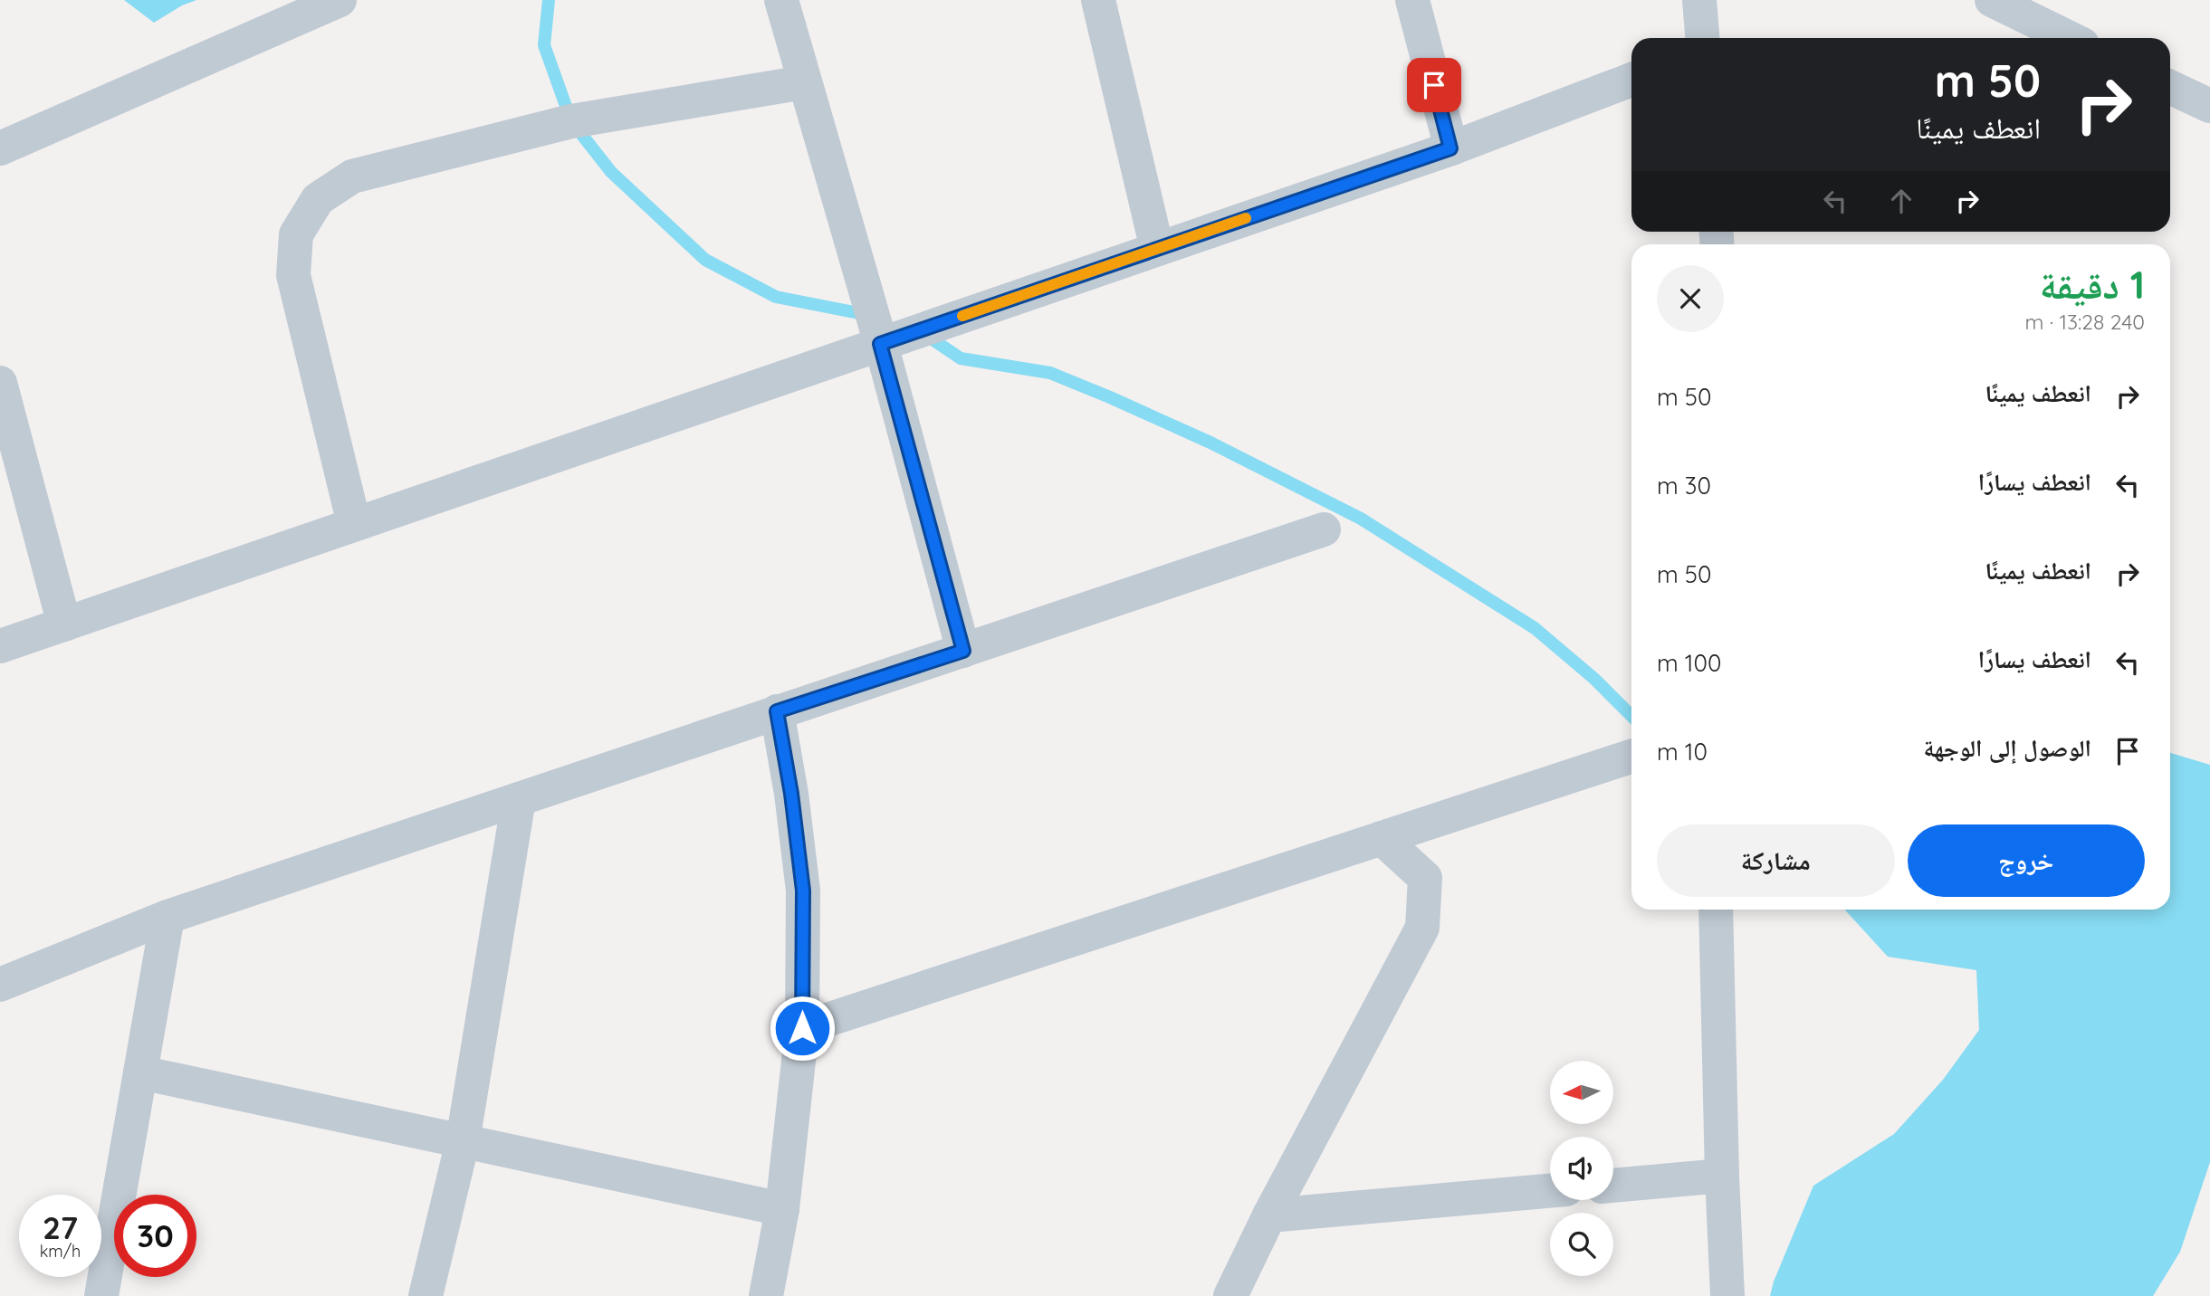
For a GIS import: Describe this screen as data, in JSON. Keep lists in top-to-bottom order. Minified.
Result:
{"north":"left","page":{"turn":["50 m","انعطف يمينًا"],"heading":["1 دقيقة","240 m · 13:28"],"list":[{"name":"انعطف يمينًا","value":"50 m"},{"name":"انعطف يسارًا","value":"30 m"},{"name":"انعطف يمينًا","value":"50 m"},{"name":"انعطف يسارًا","value":"100 m"},{"name":"الوصول إلى الوجهة","value":"10 m"}],"buttons":["خروج","مشاركة"],"speed":"27 km/h","limit":"30"}}
